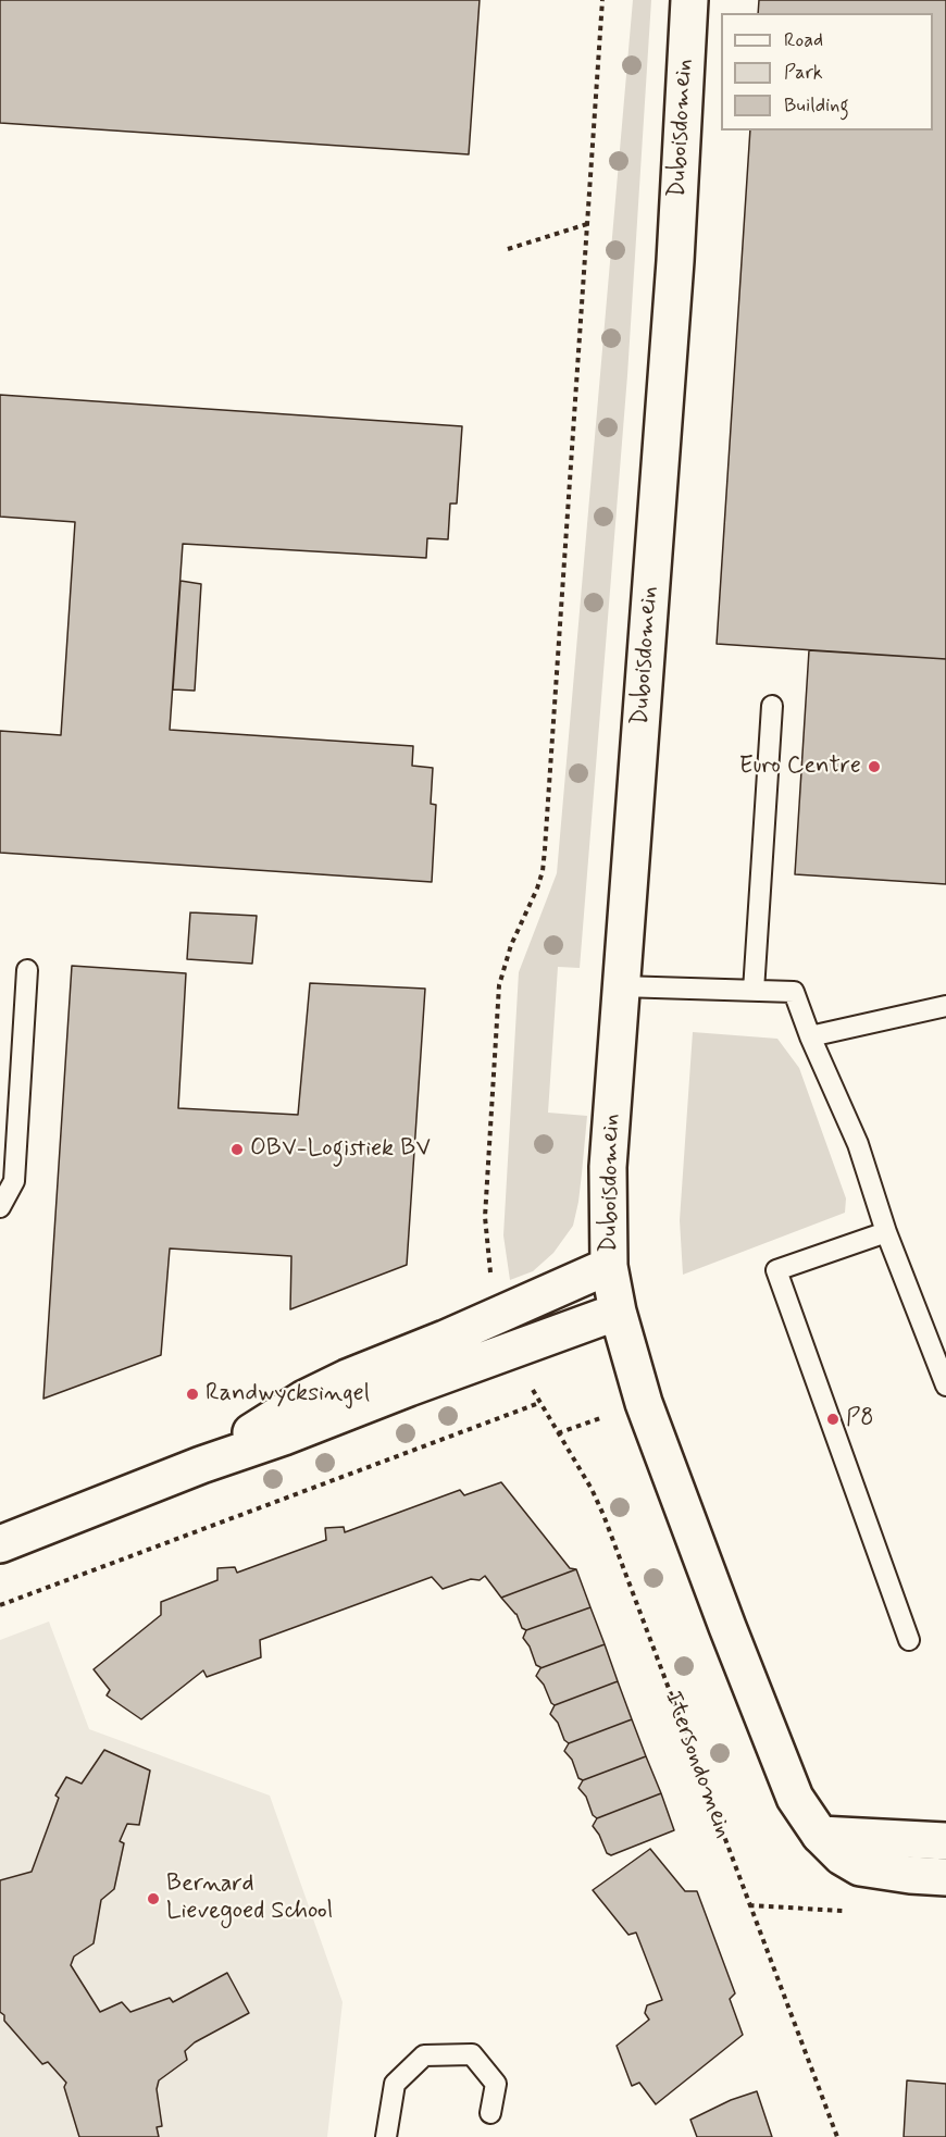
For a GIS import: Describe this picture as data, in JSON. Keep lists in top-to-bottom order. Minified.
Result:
{"streets":{"street":["Duboisdomein"],"path":["Itersondomein"]},"places":["Euro Centre","OBV-Logistiek BV","Randwycksingel","P8","Bernard Lievegoed School"],"legend":["Road","Park","Building"]}
